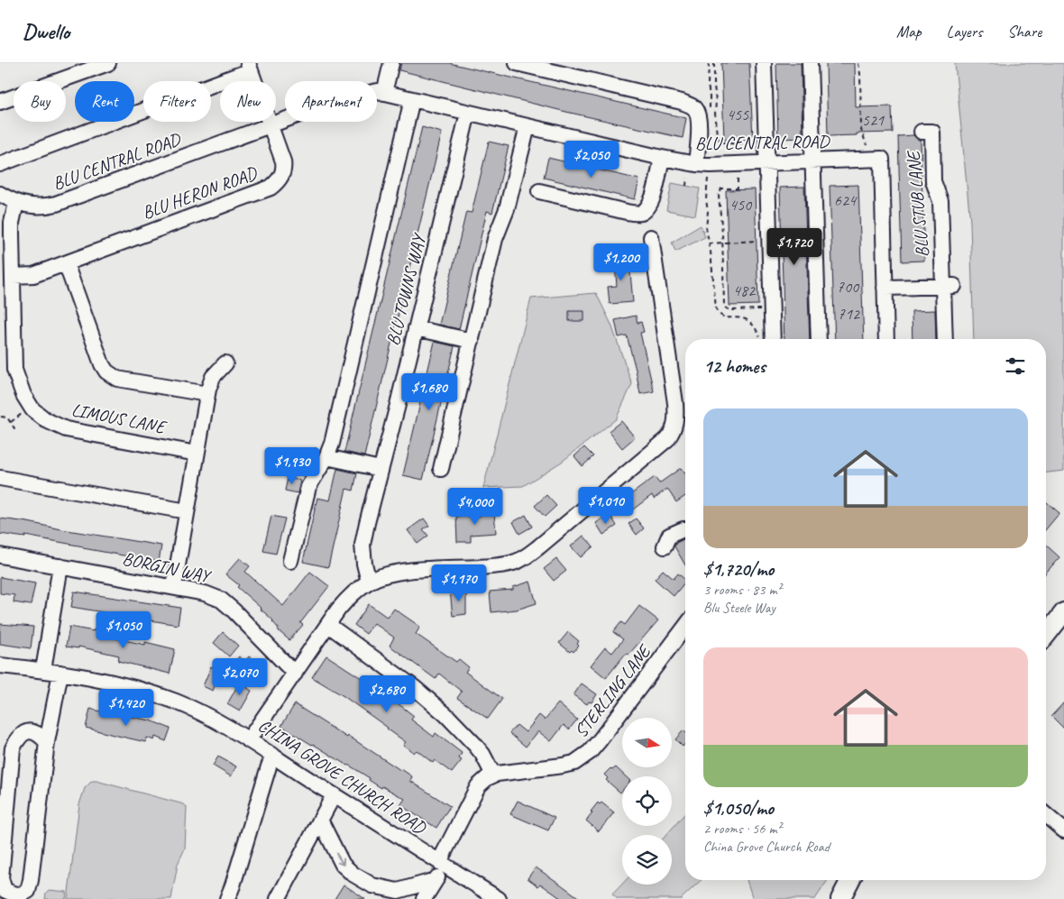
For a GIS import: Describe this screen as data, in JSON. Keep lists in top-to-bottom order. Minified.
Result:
{"streets":{"street":["BLU CENTRAL ROAD","BLU HERON ROAD","BLU STUB LANE","BLU TOWNS WAY","LIMOUS LANE","BORGIN WAY","STERLING LANE","CHINA GROVE CHURCH ROAD"]},"crossings":[["BLU CENTRAL ROAD","BLU HERON ROAD"],["BLU CENTRAL ROAD","BLU TOWNS WAY"],["BLU CENTRAL ROAD","LIMOUS LANE"],["BLU HERON ROAD","LIMOUS LANE"]],"house_numbers":["455","521","624","450","700","482","712"],"north":"right","page":{"header":"Dwello","nav":["Map","Layers","Share"],"chip":["Buy","Rent","Filters","New","Apartment"],"price":["$2,050","$1,720","$1,200","$1,680","$1,930","$1,010","$4,000","$1,170","$1,050","$2,070","$2,680","$1,420"],"heading":"12 homes","list":[{"name":"$1,720/mo","note":"3 rooms · 83 m² · Blu Steele Way"},{"name":"$1,050/mo","note":"2 rooms · 56 m² · China Grove Church Road"}]}}
